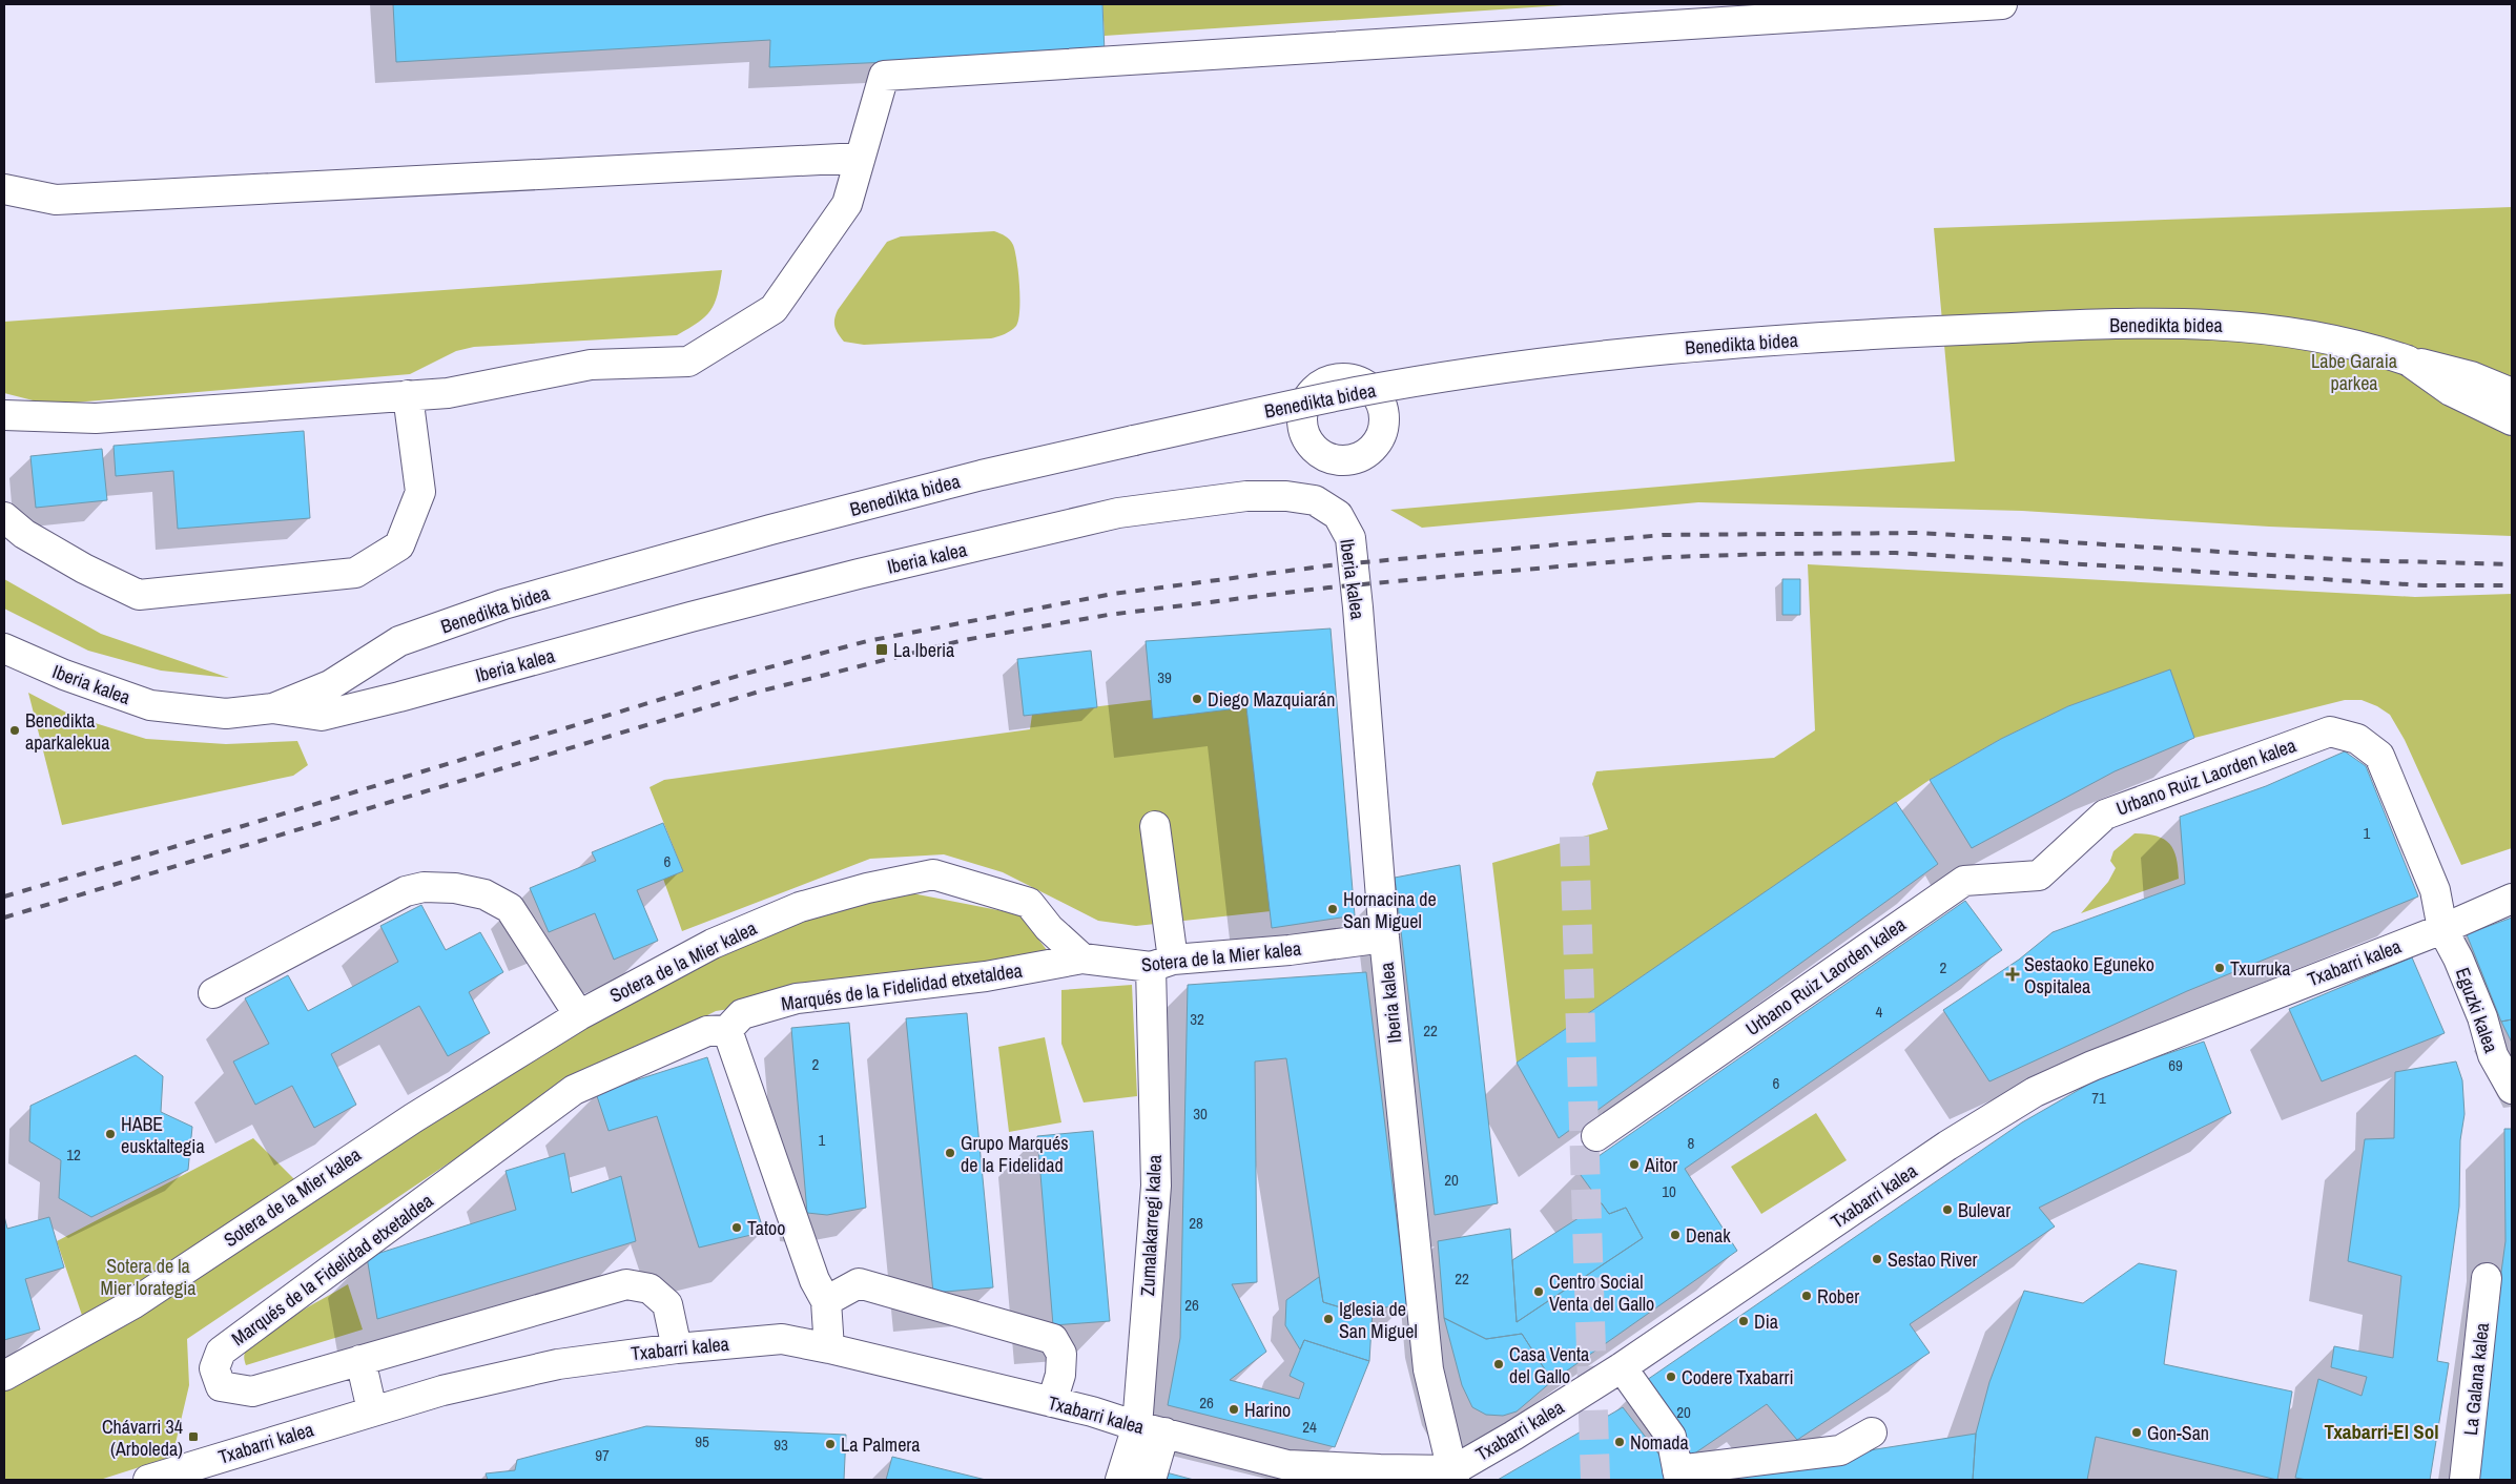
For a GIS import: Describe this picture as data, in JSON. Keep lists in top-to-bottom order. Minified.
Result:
{"streets":{"street":["Benedikta bidea","Iberia kalea","Urbano Ruiz Laorden kalea","Sotera de la Mier kalea","Txabarri kalea","Marqués de la Fidelidad etxetaldea","Eguzki kalea","Zumalakarregi kalea","La Galana kalea"]},"crossings":[["Benedikta bidea","Iberia kalea"],["Iberia kalea","Sotera de la Mier kalea"],["Iberia kalea","Txabarri kalea"],["Urbano Ruiz Laorden kalea","Txabarri kalea"],["Urbano Ruiz Laorden kalea","Eguzki kalea"],["Sotera de la Mier kalea","Marqués de la Fidelidad etxetaldea"],["Sotera de la Mier kalea","Zumalakarregi kalea"],["Txabarri kalea","Marqués de la Fidelidad etxetaldea"],["Txabarri kalea","Eguzki kalea"],["Txabarri kalea","Zumalakarregi kalea"]],"districts":["Txabarri-El Sol"],"parks":["Labe Garaia parkea","Sotera de la Mier lorategia"],"places":{"transit":["La Iberia","Chávarri 34 (Arboleda)"],"other":["Diego Mazquiarán","Benedikta aparkalekua","Hornacina de San Miguel","Txurruka","HABE eusktaltegia","Grupo Marqués de la Fidelidad","Aitor","Bulevar","Tatoo","Denak","Sestao River","Centro Social Venta del Gallo","Rober","Iglesia de San Miguel","Dia","Casa Venta del Gallo","Codere Txabarri","Harino","Gon-San","Nomada","La Palmera"],"health":["Sestaoko Eguneko Ospitalea"]},"house_numbers":["39","1","6","2","4","32","22","2","69","6","71","30","1","8","12","20","10","28","22","26","26","20","24","95","93","97"]}
